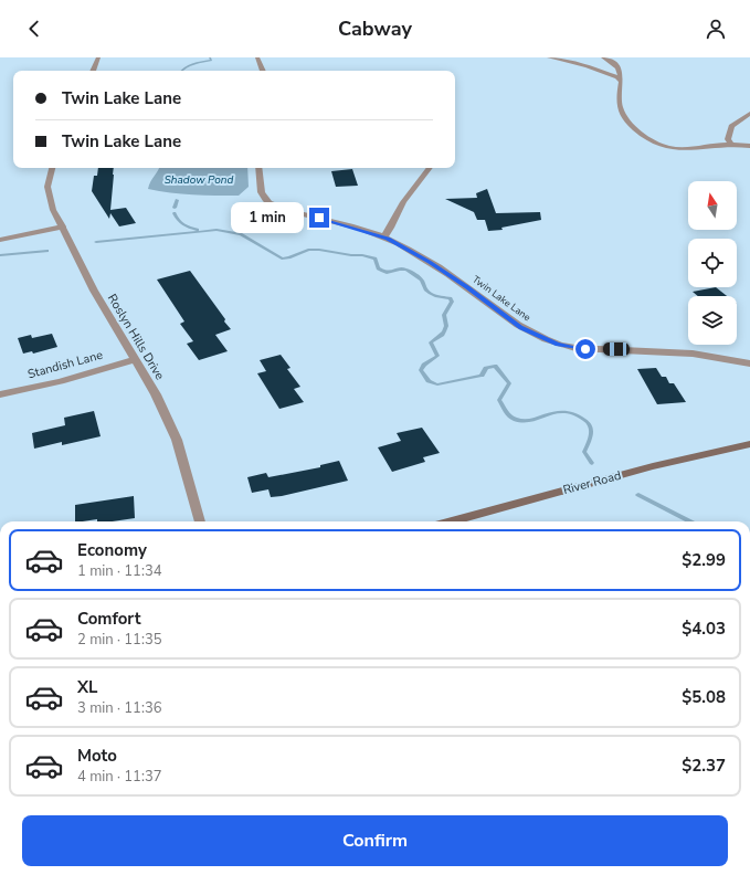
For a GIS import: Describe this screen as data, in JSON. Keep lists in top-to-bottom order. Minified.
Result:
{"streets":{"main road":["River Road"],"street":["Twin Lake Lane","Roslyn Hills Drive","Standish Lane"]},"crossings":[["Roslyn Hills Drive","Standish Lane"]],"water":["Shadow Pond"],"north":"top","page":{"header":"Cabway","banner":["Twin Lake Lane","Twin Lake Lane"],"bubble":"1 min","list":[{"name":"Economy","note":"1 min · 11:34","value":"$2.99"},{"name":"Comfort","note":"2 min · 11:35","value":"$4.03"},{"name":"XL","note":"3 min · 11:36","value":"$5.08"},{"name":"Moto","note":"4 min · 11:37","value":"$2.37"}],"buttons":"Confirm"}}
